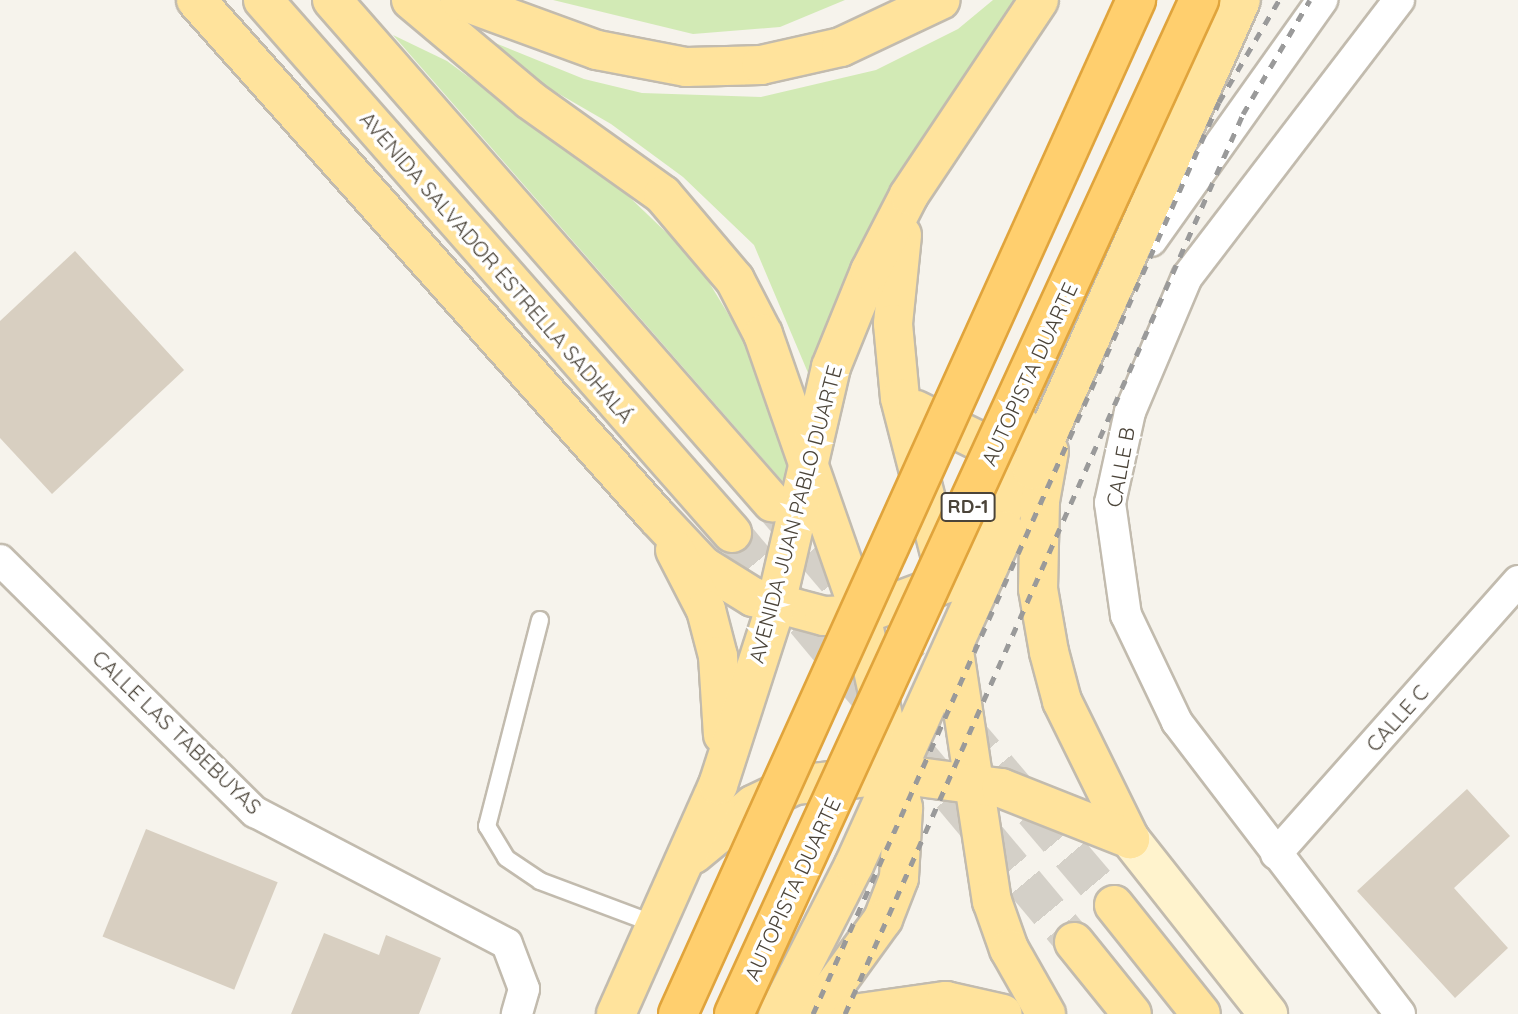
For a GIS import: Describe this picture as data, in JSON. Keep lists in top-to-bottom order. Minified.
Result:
{"streets":{"highway":["AUTOPISTA DUARTE","RD-1"],"main road":["AVENIDA SALVADOR ESTRELLA SADHALÁ","AVENIDA JUAN PABLO DUARTE"],"street":["CALLE B","CALLE C","CALLE LAS TABEBUYAS"]},"crossings":[["CALLE B","CALLE C"]]}
